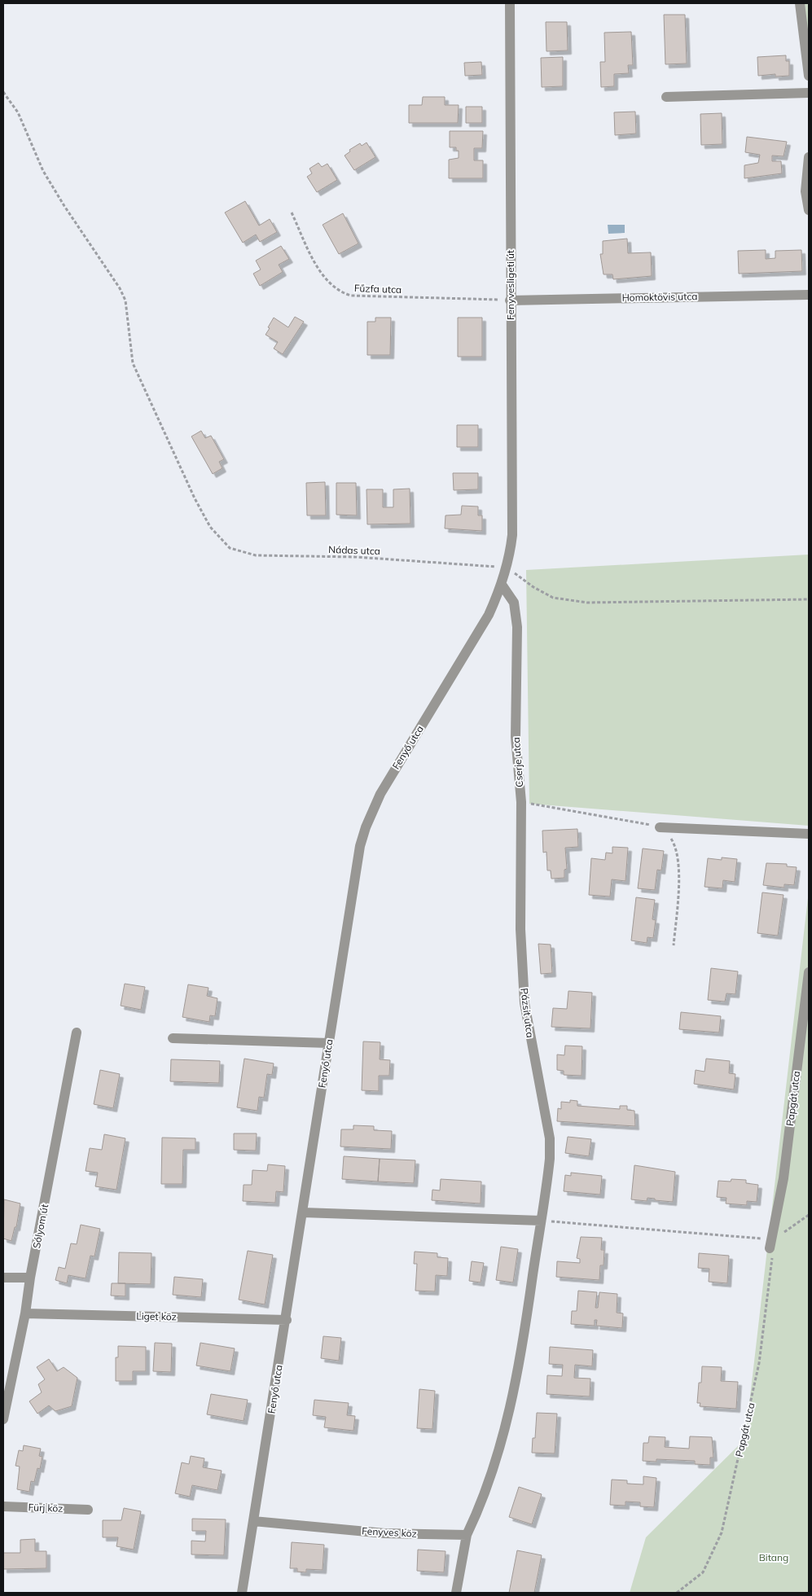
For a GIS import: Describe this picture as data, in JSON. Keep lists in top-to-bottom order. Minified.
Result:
{"streets":{"street":["Fenyvesligeti út","Homoktövis utca","Fenyő utca","Cserje utca","Pázsit utca","Papgát utca","Sólyom út","Liget köz","Fürj köz","Fenyves köz"],"path":["Fűzfa utca","Nádas utca"]},"crossings":[["Fenyvesligeti út","Fűzfa utca"],["Fenyvesligeti út","Homoktövis utca"],["Fenyvesligeti út","Nádas utca"],["Fenyvesligeti út","Fenyő utca"],["Fűzfa utca","Homoktövis utca"],["Nádas utca","Fenyő utca"],["Fenyő utca","Cserje utca"],["Fenyő utca","Liget köz"],["Fenyő utca","Fenyves köz"],["Cserje utca","Pázsit utca"],["Pázsit utca","Fenyves köz"],["Sólyom út","Liget köz"]],"parks":["Bitang"]}
